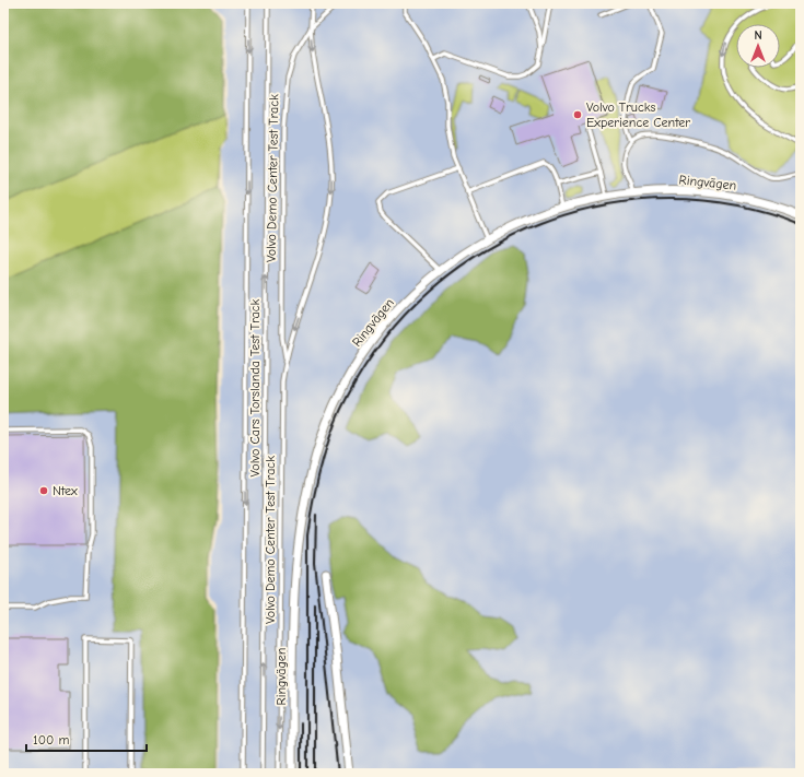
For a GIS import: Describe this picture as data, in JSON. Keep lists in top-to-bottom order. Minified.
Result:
{"streets":{"street":["Ringvägen"],"lane":["Volvo Demo Center Test Track","Volvo Cars Torslanda Test Track"]},"one_way":["Volvo Demo Center Test Track"],"places":["Volvo Trucks Experience Center","Ntex"],"scale_bar":"100 m","north":"top"}
